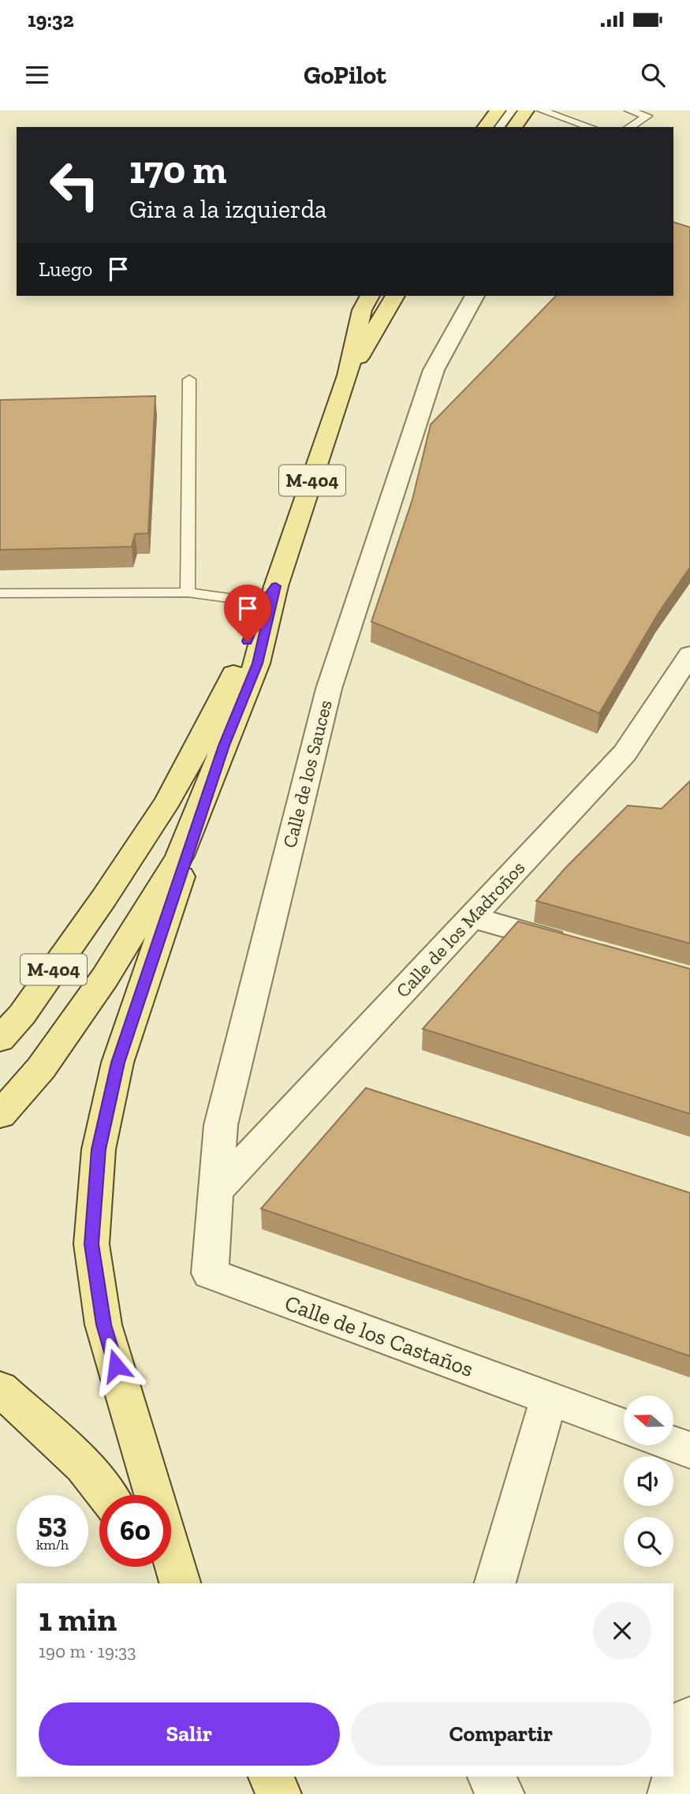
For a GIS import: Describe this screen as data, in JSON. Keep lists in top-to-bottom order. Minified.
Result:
{"streets":{"main road":["M-404"],"street":["Calle de los Sauces","Calle de los Madroños","Calle de los Castaños"]},"crossings":[["Calle de los Sauces","Calle de los Madroños"],["Calle de los Sauces","Calle de los Castaños"]],"north":"left","page":{"status":"19:32","header":"GoPilot","turn":["170 m","Gira a la izquierda"],"then":"Luego","speed":"53 km/h","limit":"60","heading":["1 min","190 m · 19:33"],"buttons":["Salir","Compartir"]}}
